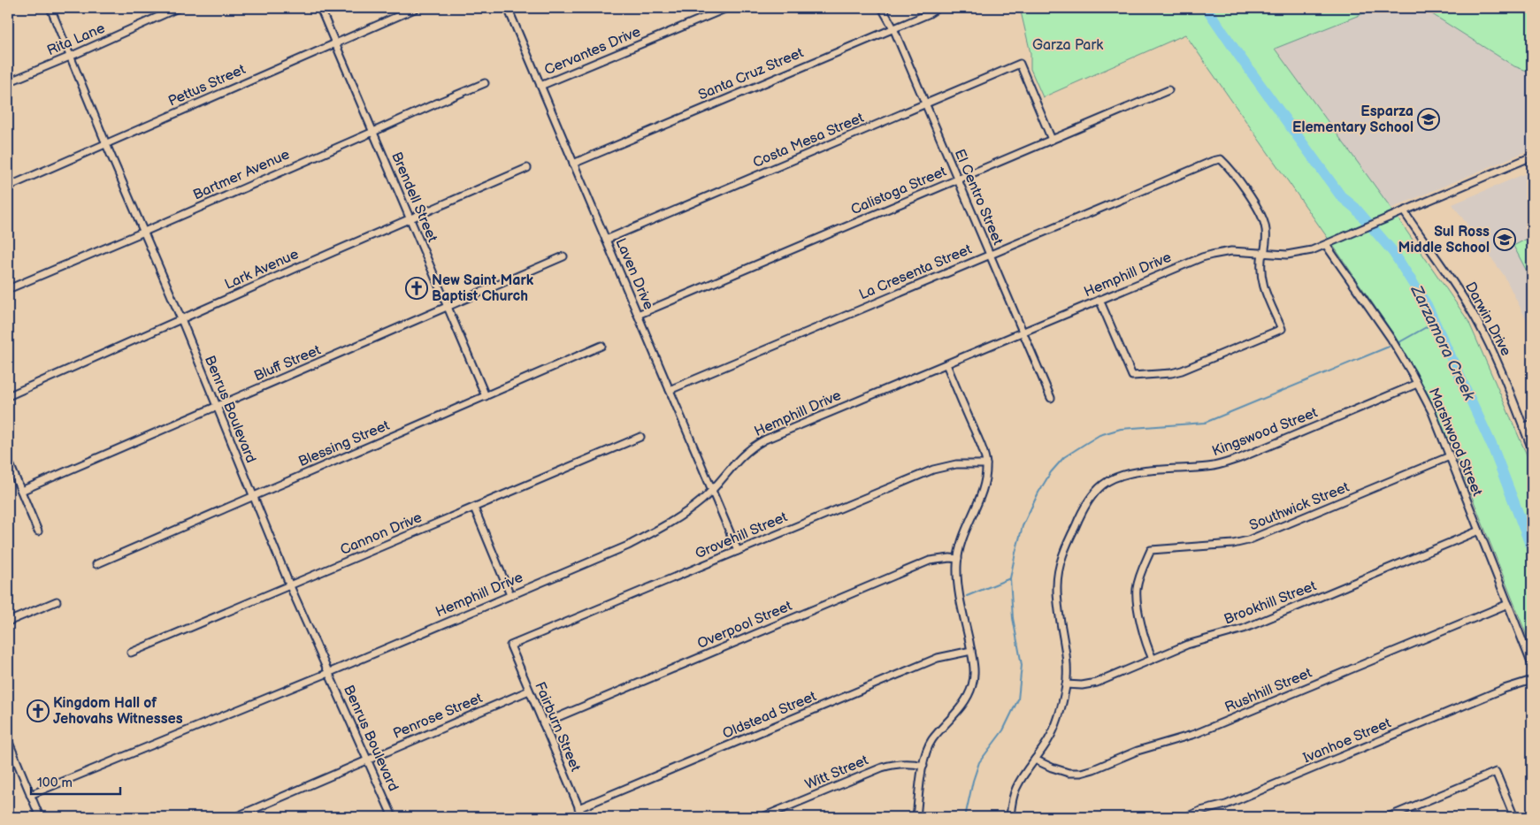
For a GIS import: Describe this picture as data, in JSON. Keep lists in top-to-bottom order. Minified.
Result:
{"streets":{"street":["Rita Lane","Cervantes Drive","Santa Cruz Street","Pettus Street","Costa Mesa Street","Bartmer Avenue","Calistoga Street","Brendell Street","El Centro Street","Lark Avenue","La Cresenta Street","Laven Drive","Hemphill Drive","Darwin Drive","Bluff Street","Benrus Boulevard","Kingswood Street","Marshwood Street","Blessing Street","Southwick Street","Cannon Drive","Grovehill Street","Brookhill Street","Overpool Street","Rushhill Street","Oldstead Street","Penrose Street","Fairburn Street","Ivanhoe Street","Witt Street"]},"crossings":[["Rita Lane","Benrus Boulevard"],["Cervantes Drive","Laven Drive"],["Santa Cruz Street","El Centro Street"],["Santa Cruz Street","Laven Drive"],["Pettus Street","Brendell Street"],["Pettus Street","Benrus Boulevard"],["Costa Mesa Street","Calistoga Street"],["Costa Mesa Street","El Centro Street"],["Costa Mesa Street","Laven Drive"],["Bartmer Avenue","Brendell Street"],["Bartmer Avenue","Benrus Boulevard"],["Calistoga Street","El Centro Street"],["Calistoga Street","Laven Drive"],["Brendell Street","Lark Avenue"],["Brendell Street","Bluff Street"],["Brendell Street","Blessing Street"],["El Centro Street","La Cresenta Street"],["El Centro Street","Hemphill Drive"],["Lark Avenue","Benrus Boulevard"],["La Cresenta Street","Laven Drive"],["La Cresenta Street","Hemphill Drive"],["Laven Drive","Hemphill Drive"],["Laven Drive","Grovehill Street"],["Hemphill Drive","Darwin Drive"],["Hemphill Drive","Benrus Boulevard"],["Hemphill Drive","Marshwood Street"],["Bluff Street","Benrus Boulevard"],["Benrus Boulevard","Blessing Street"],["Benrus Boulevard","Cannon Drive"],["Benrus Boulevard","Penrose Street"],["Kingswood Street","Marshwood Street"],["Kingswood Street","Brookhill Street"],["Kingswood Street","Rushhill Street"],["Marshwood Street","Southwick Street"],["Marshwood Street","Brookhill Street"],["Marshwood Street","Rushhill Street"],["Southwick Street","Brookhill Street"],["Grovehill Street","Fairburn Street"],["Overpool Street","Fairburn Street"],["Oldstead Street","Fairburn Street"],["Penrose Street","Fairburn Street"]],"water":["Zarzamora Creek"],"parks":["Garza Park"],"places":{"school or university":["Esparza Elementary School","Sul Ross Middle School"],"church":["New Saint Mark Baptist Church","Kingdom Hall of Jehovahs Witnesses"]},"scale_bar":"100 m"}
